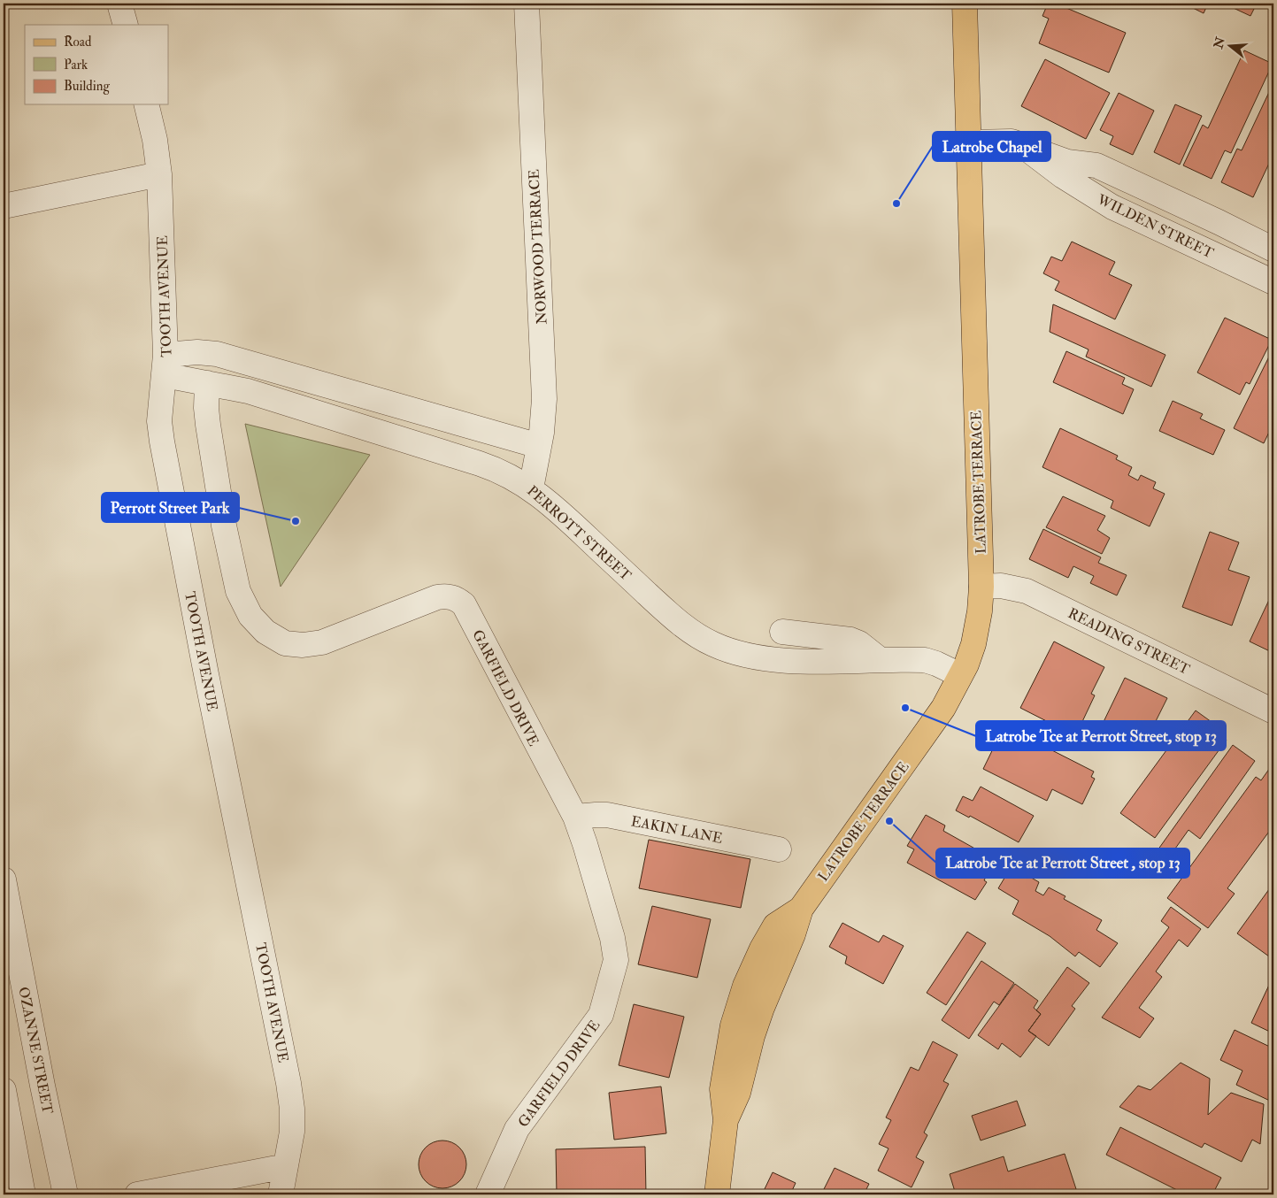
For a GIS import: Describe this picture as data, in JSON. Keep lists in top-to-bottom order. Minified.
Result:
{"streets":{"main road":["LATROBE TERRACE"],"street":["WILDEN STREET","NORWOOD TERRACE","TOOTH AVENUE","PERROTT STREET","READING STREET","GARFIELD DRIVE","EAKIN LANE","OZANNE STREET"]},"crossings":[["WILDEN STREET","LATROBE TERRACE"],["NORWOOD TERRACE","PERROTT STREET"],["TOOTH AVENUE","PERROTT STREET"],["LATROBE TERRACE","PERROTT STREET"],["LATROBE TERRACE","READING STREET"],["PERROTT STREET","GARFIELD DRIVE"],["GARFIELD DRIVE","EAKIN LANE"]],"places":["Latrobe Chapel","Perrott Street Park","Latrobe Tce at Perrott Street, stop 13","Latrobe Tce at Perrott Street , stop 13"],"legend":["Road","Park","Building"],"north":"left"}
